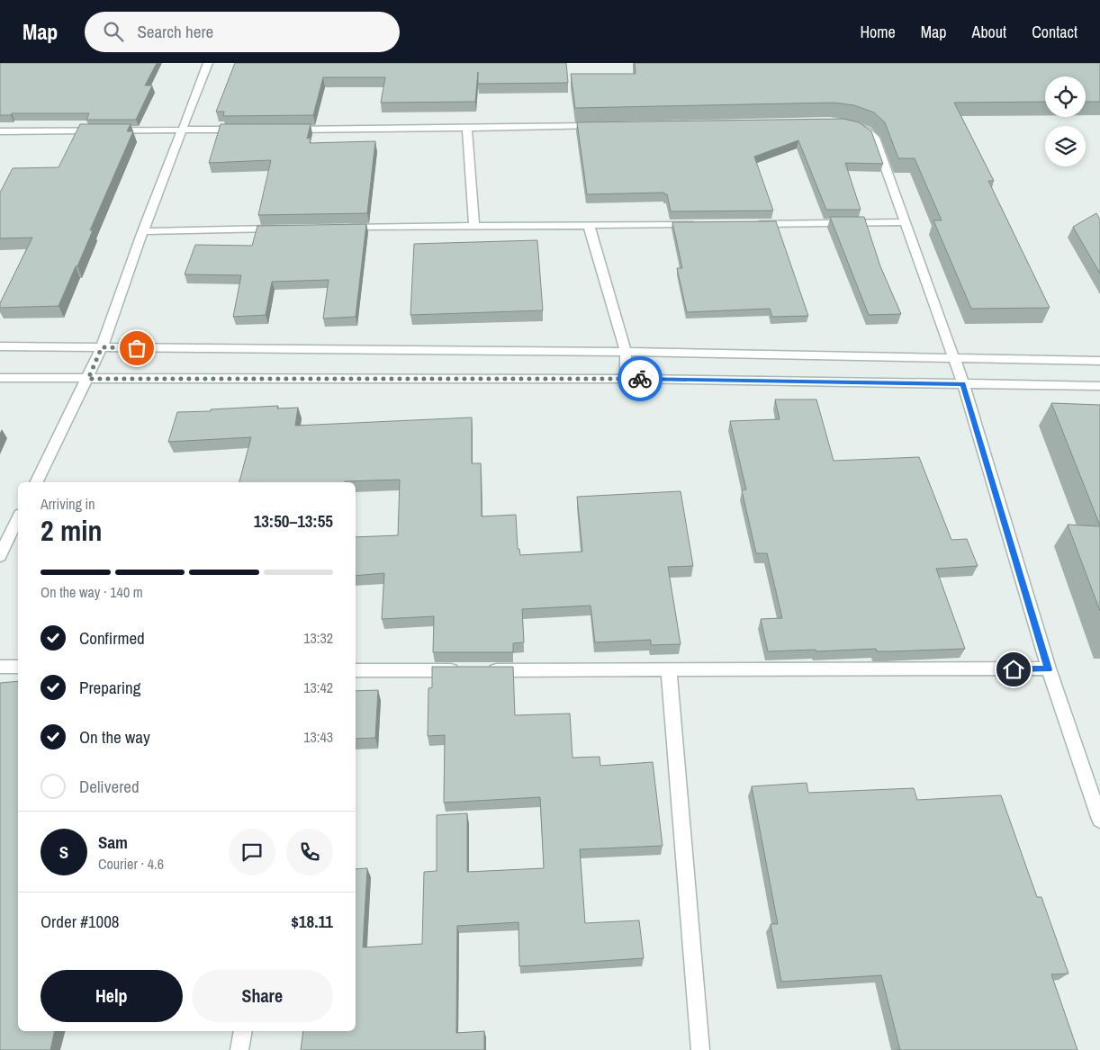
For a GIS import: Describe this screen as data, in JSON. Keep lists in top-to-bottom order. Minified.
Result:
{"page":{"header":"Map","search":"Search here","nav":["Home","Map","About","Contact"],"heading":["2 min","Arriving in","13:50–13:55"],"panel":["Sam","Courier · 4.6","Order #1008","$18.11"],"bar":"On the way · 140 m","list":[["Confirmed","13:32"],["Preparing","13:42"],["On the way","13:43"],"Delivered"],"round":"S","buttons":["Help","Share"]}}
